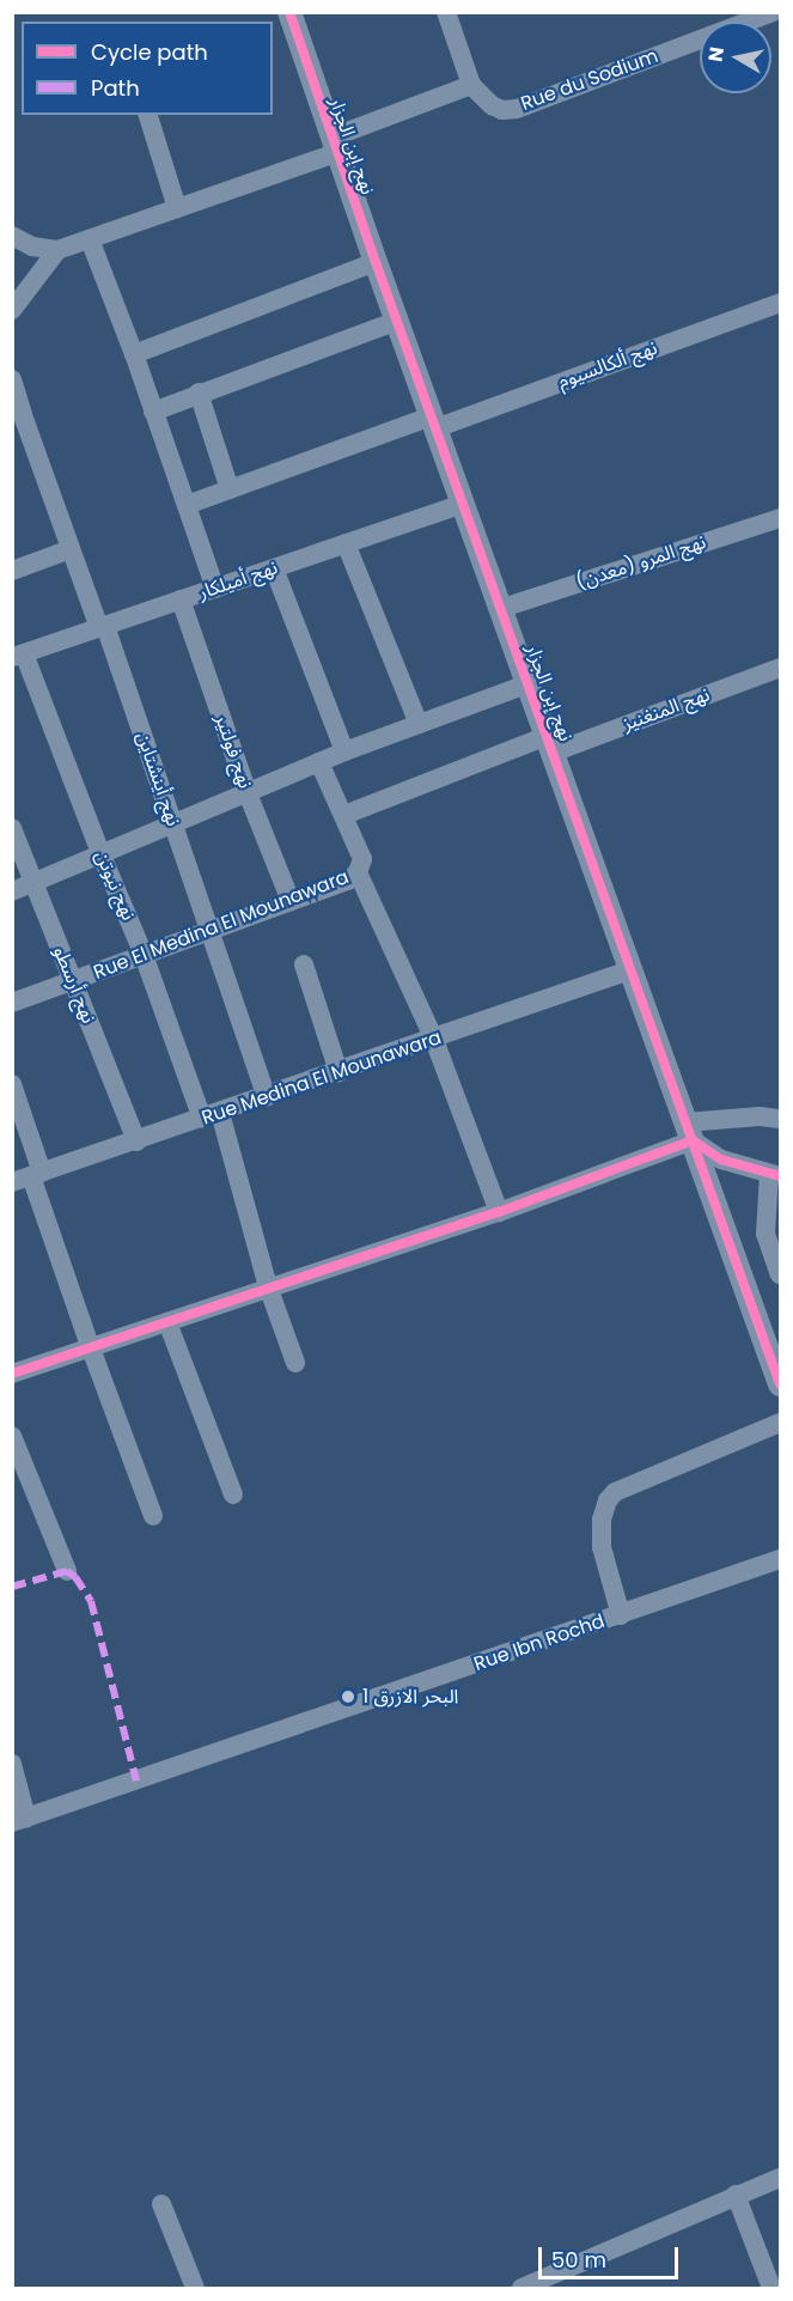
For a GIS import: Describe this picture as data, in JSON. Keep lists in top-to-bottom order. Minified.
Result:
{"streets":{"street":["Rue du Sodium","نهج إبن الجزار","نهج ألكالسيوم","نهج المرو (معدن)","نهج أميلكار","نهج المنغنيز","نهج فولتير","نهج أينشتاين","نهج نيوتن","Rue El Medina El Mounawara","نهج أرسطو","Rue Medina El Mounawara","Rue Ibn Rochd"]},"crossings":[["نهج إبن الجزار","نهج ألكالسيوم"],["نهج إبن الجزار","نهج المرو (معدن)"],["نهج إبن الجزار","نهج أميلكار"],["نهج إبن الجزار","نهج المنغنيز"],["نهج إبن الجزار","Rue Medina El Mounawara"],["نهج أميلكار","نهج فولتير"],["نهج أميلكار","نهج أينشتاين"],["نهج أميلكار","نهج نيوتن"],["نهج المنغنيز","Rue El Medina El Mounawara"],["نهج فولتير","Rue El Medina El Mounawara"],["نهج أينشتاين","Rue El Medina El Mounawara"],["نهج أينشتاين","Rue Medina El Mounawara"],["نهج نيوتن","Rue El Medina El Mounawara"],["نهج نيوتن","Rue Medina El Mounawara"],["Rue El Medina El Mounawara","نهج أرسطو"],["نهج أرسطو","Rue Medina El Mounawara"]],"places":["1 البحر الازرق"],"legend":["Cycle path","Path"],"scale_bar":"50 m","north":"left"}
